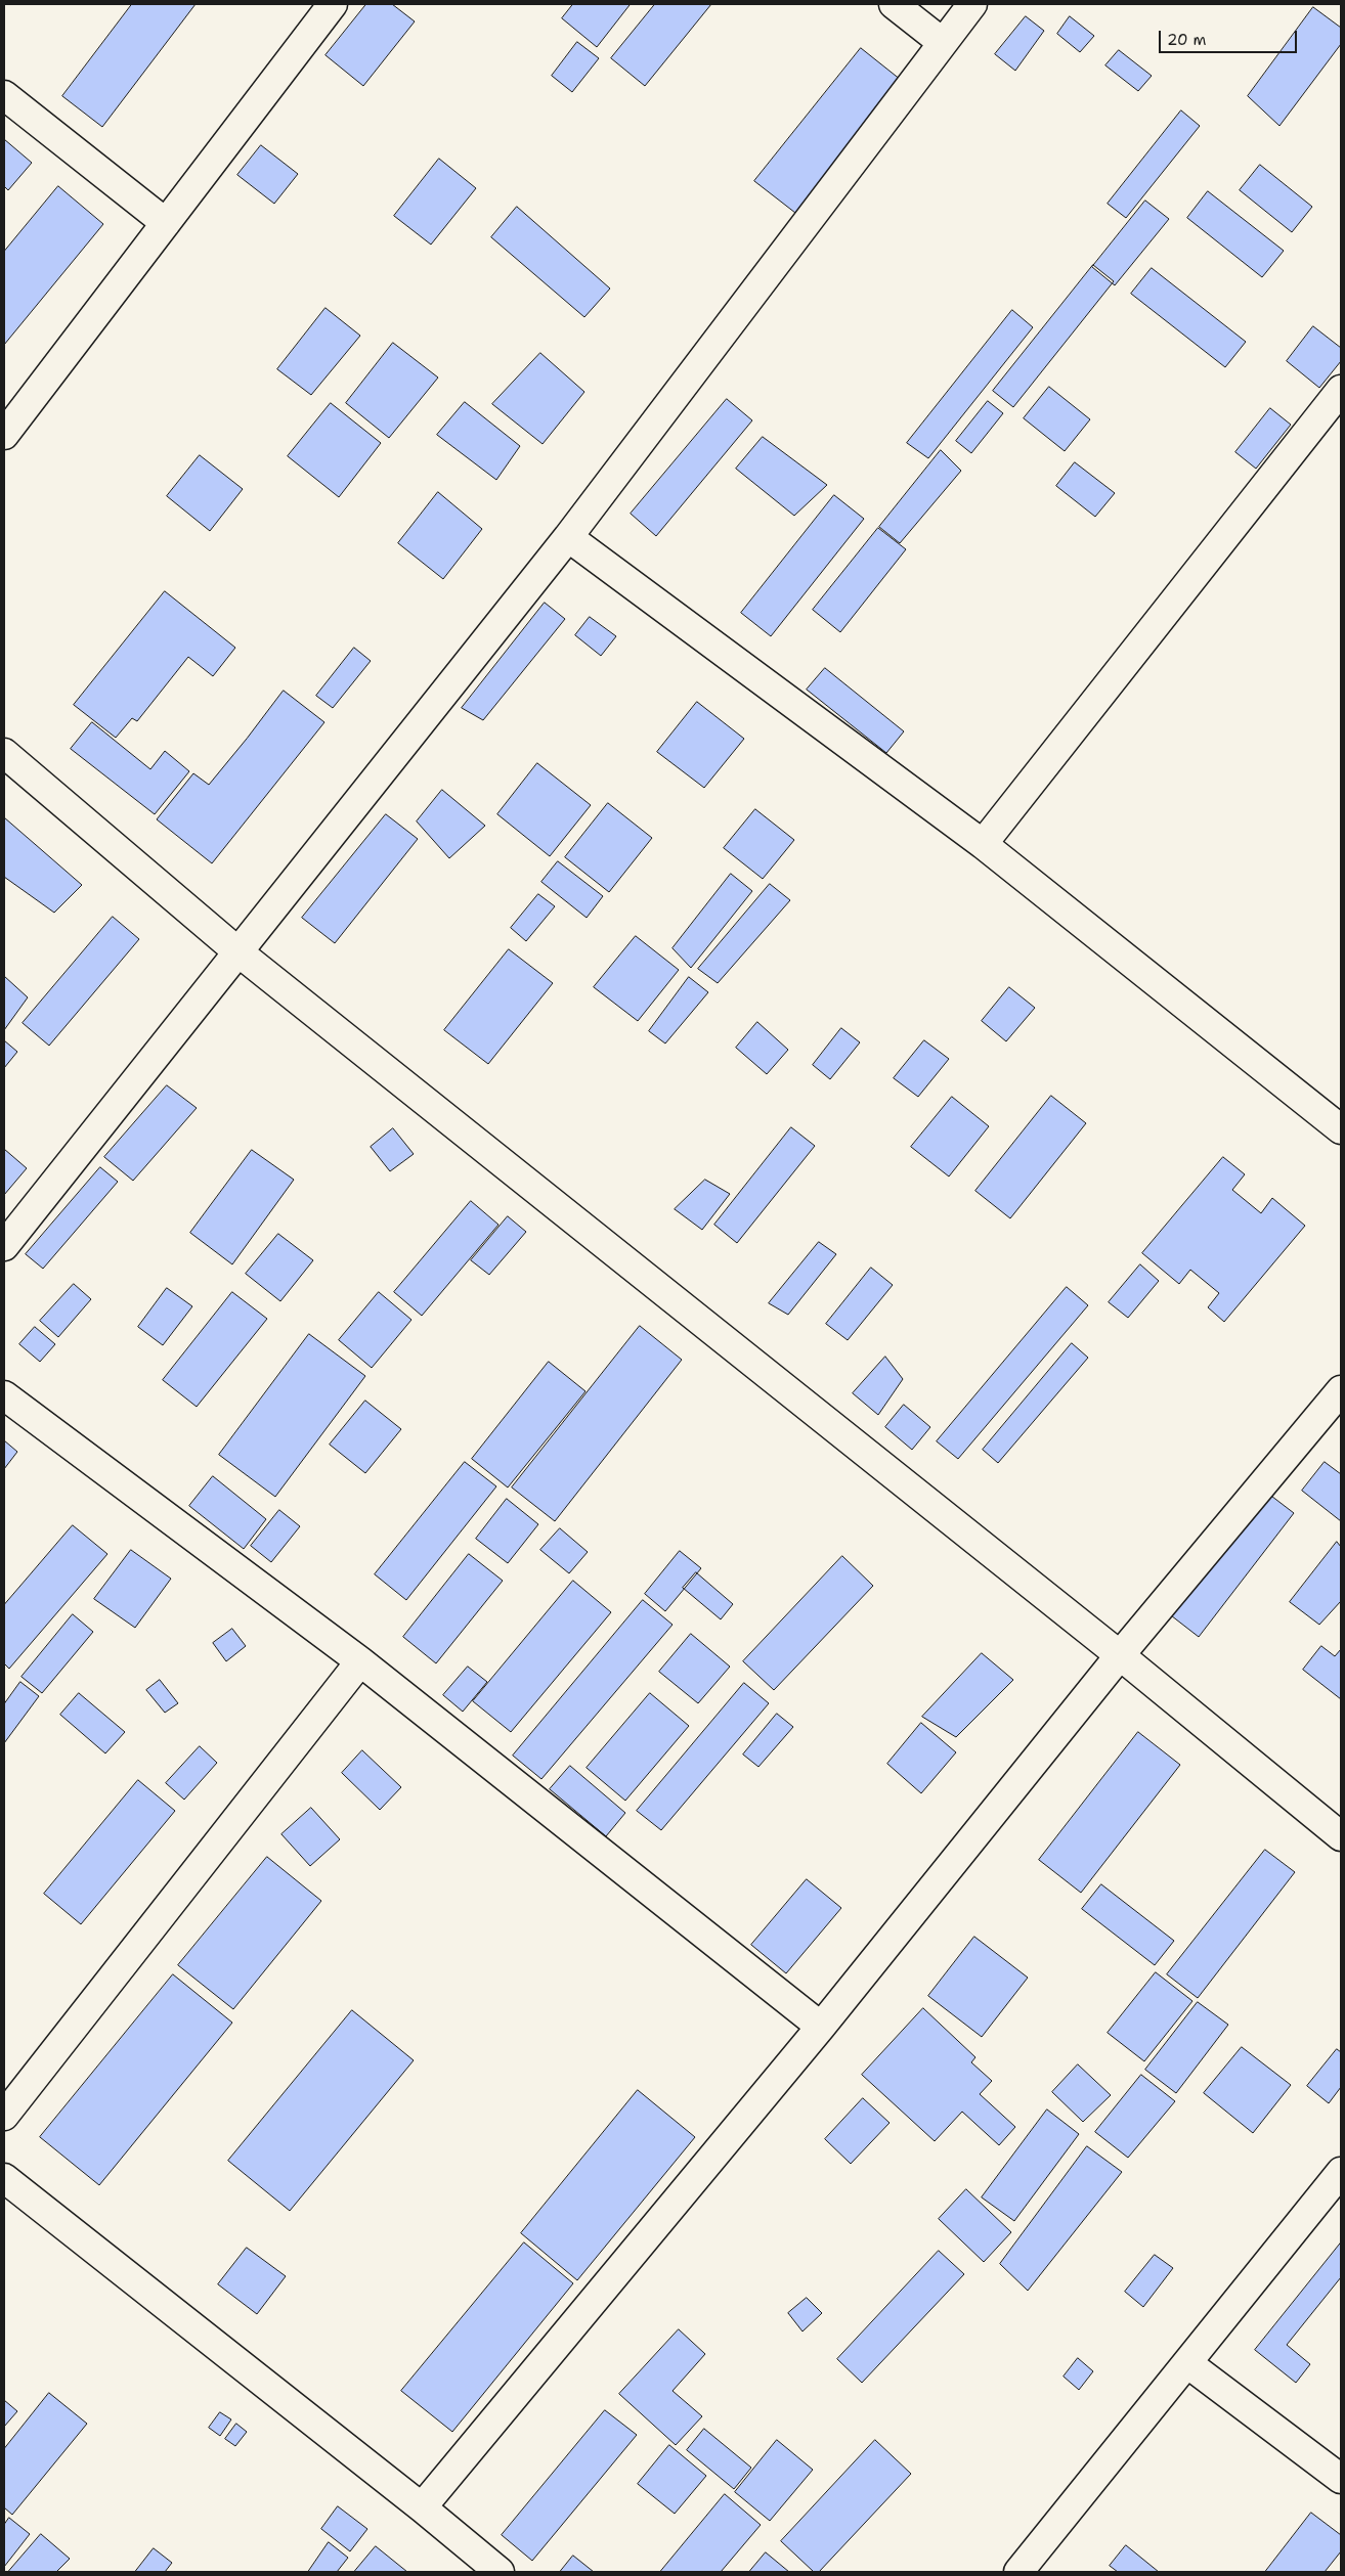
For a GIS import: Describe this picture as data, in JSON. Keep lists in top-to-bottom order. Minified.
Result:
{"scale_bar":"20 m"}
